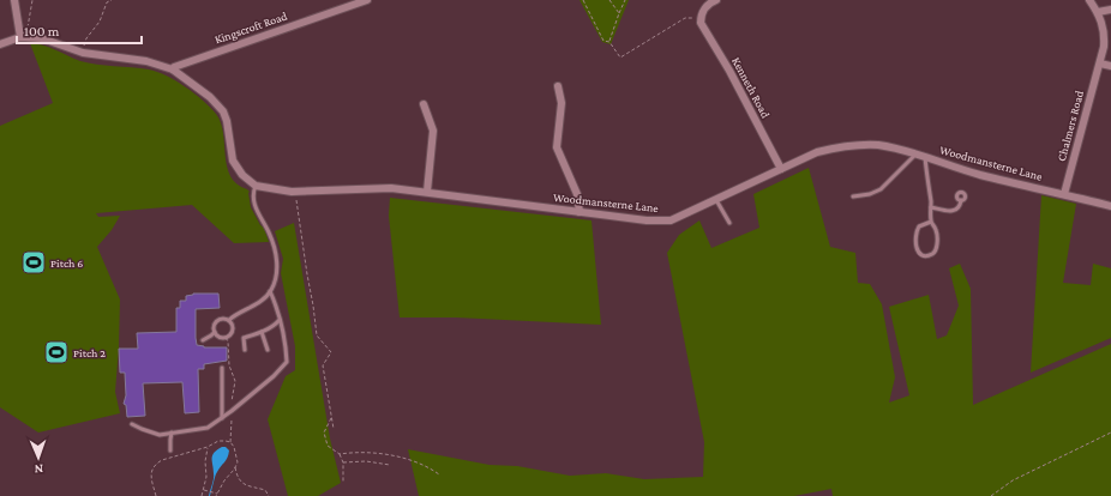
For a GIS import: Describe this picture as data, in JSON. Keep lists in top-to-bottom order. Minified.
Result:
{"streets":{"street":["Kingscroft Road","Kenneth Road","Chalmers Road","Woodmansterne Lane"]},"crossings":[["Kenneth Road","Woodmansterne Lane"],["Chalmers Road","Woodmansterne Lane"]],"places":{"sports":["Pitch 6","Pitch 2"]},"scale_bar":"100 m","north":"bottom"}
